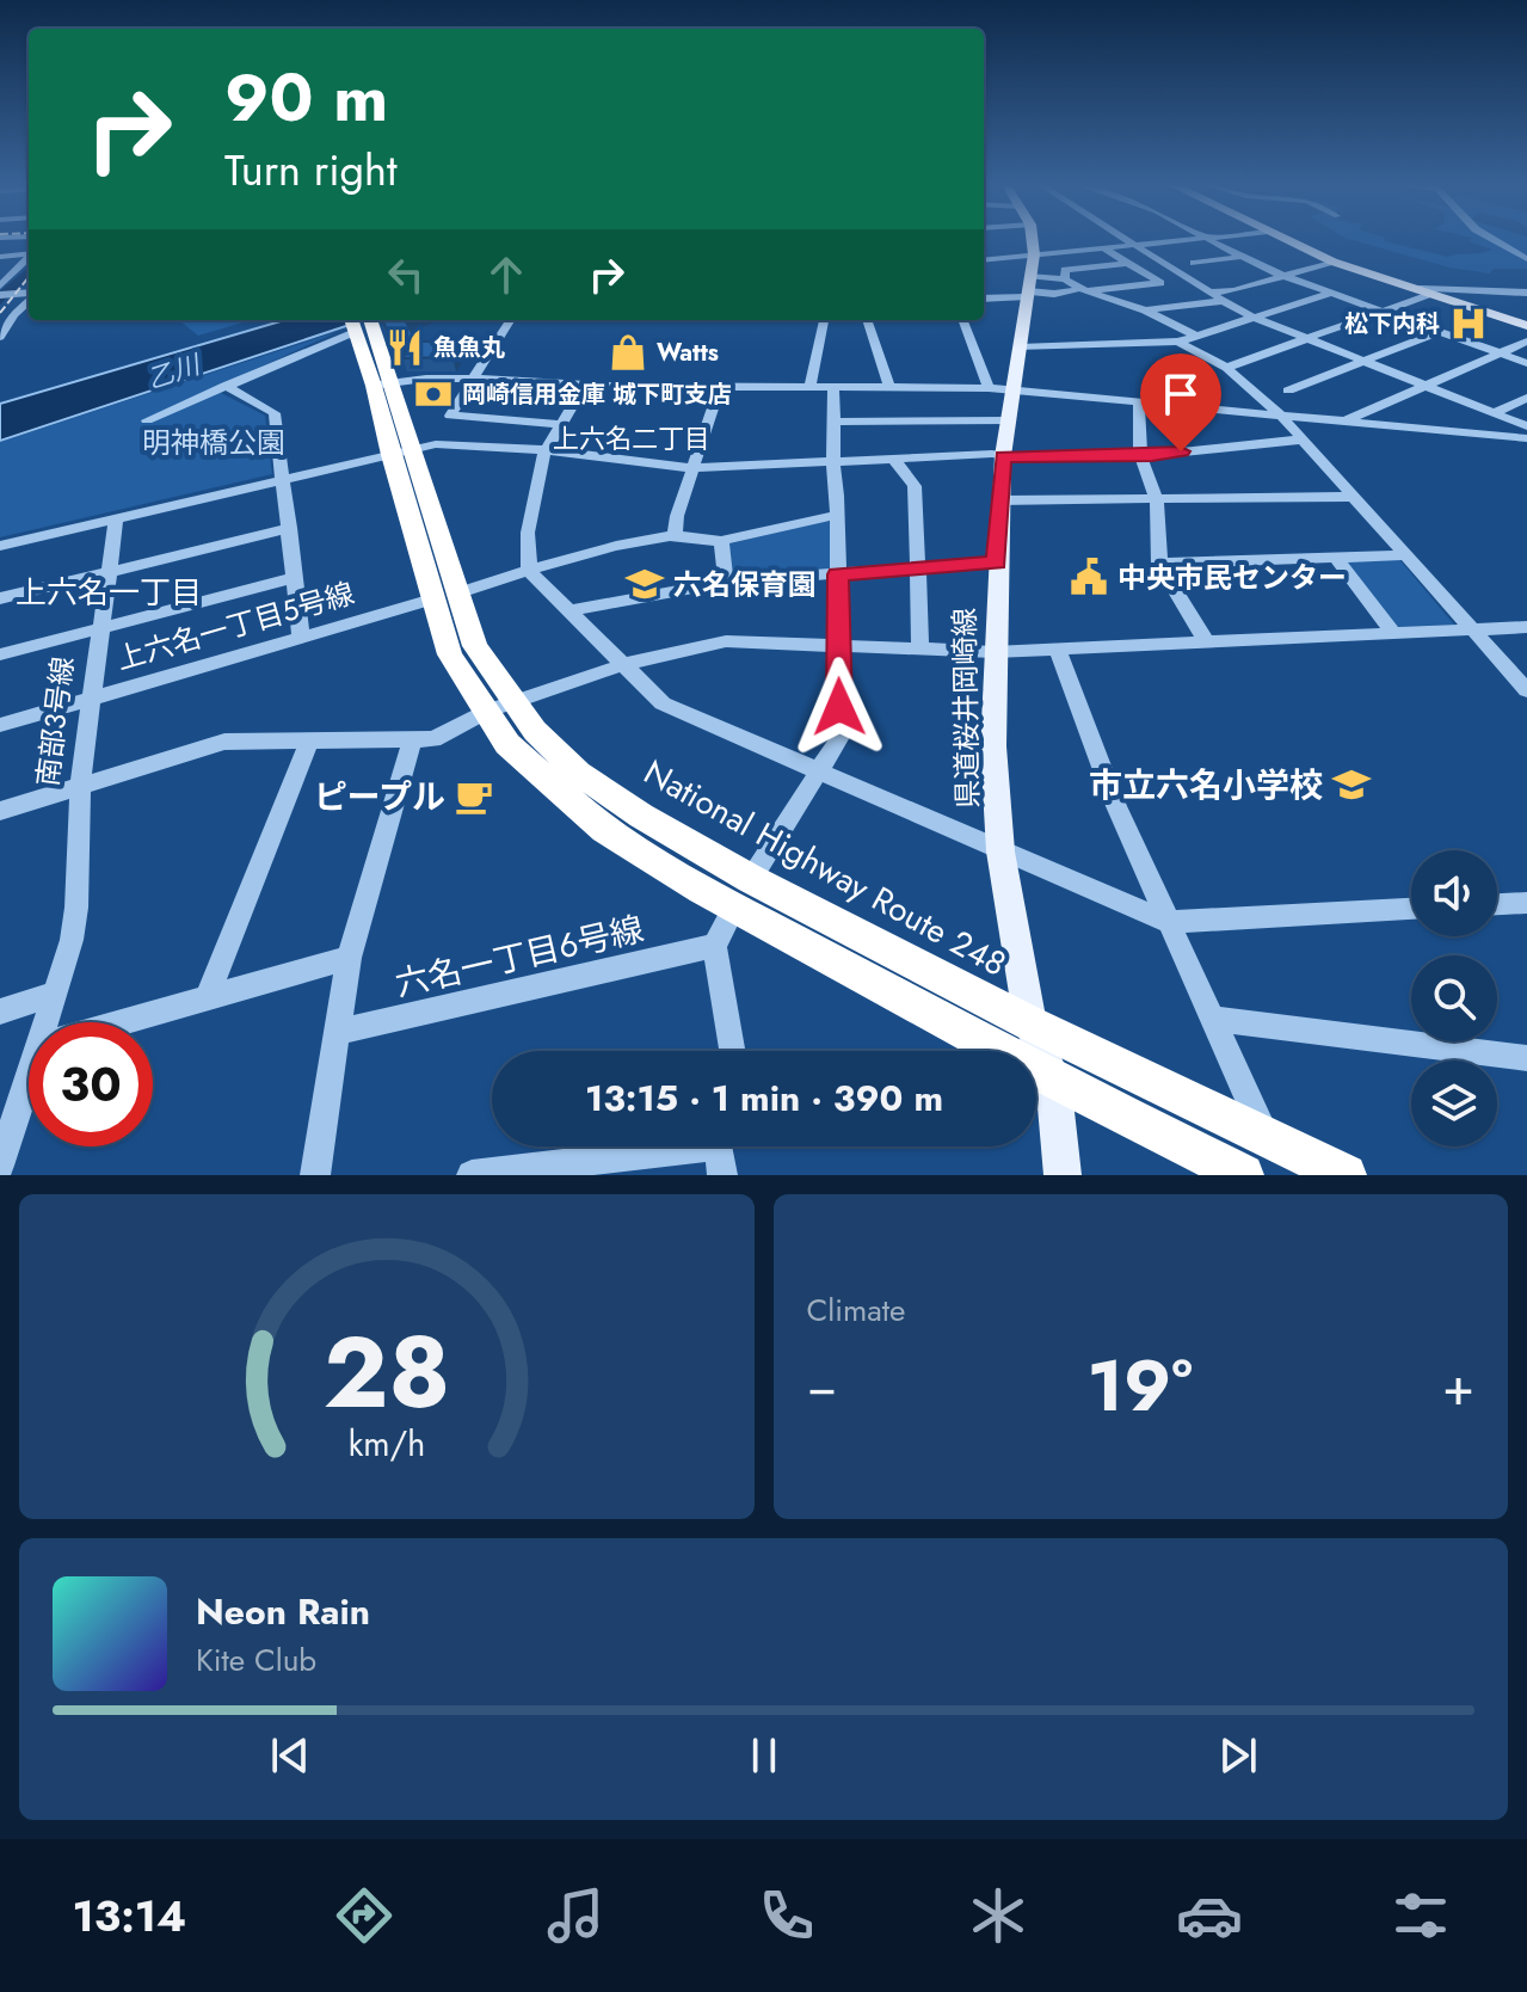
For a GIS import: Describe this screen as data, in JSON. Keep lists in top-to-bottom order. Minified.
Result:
{"streets":{"highway":["National Highway Route 248"],"main road":["県道桜井岡崎線"],"street":["上六名一丁目5号線","南部3号線","六名一丁目6号線"]},"crossings":[["上六名一丁目5号線","南部3号線"],["上六名一丁目5号線","National Highway Route 248"],["県道桜井岡崎線","National Highway Route 248"]],"districts":["上六名二丁目","上六名一丁目"],"water":["乙川"],"parks":["明神橋公園"],"places":{"hospital":["松下内科"],"restaurant":["魚魚丸"],"shop":["Watts"],"bank":["岡崎信用金庫 城下町支店"],"public building":["中央市民センター"],"school or university":["六名保育園","市立六名小学校"],"cafe":["ピープル"]},"page":{"turn":["90 m","Turn right"],"limit":"30","trip":"13:15 · 1 min · 390 m","tile":"Climate","heat":["−","19°","+"],"song":["Neon Rain","Kite Club"],"tabs":"13:14","gauge":["28","km/h"]}}
